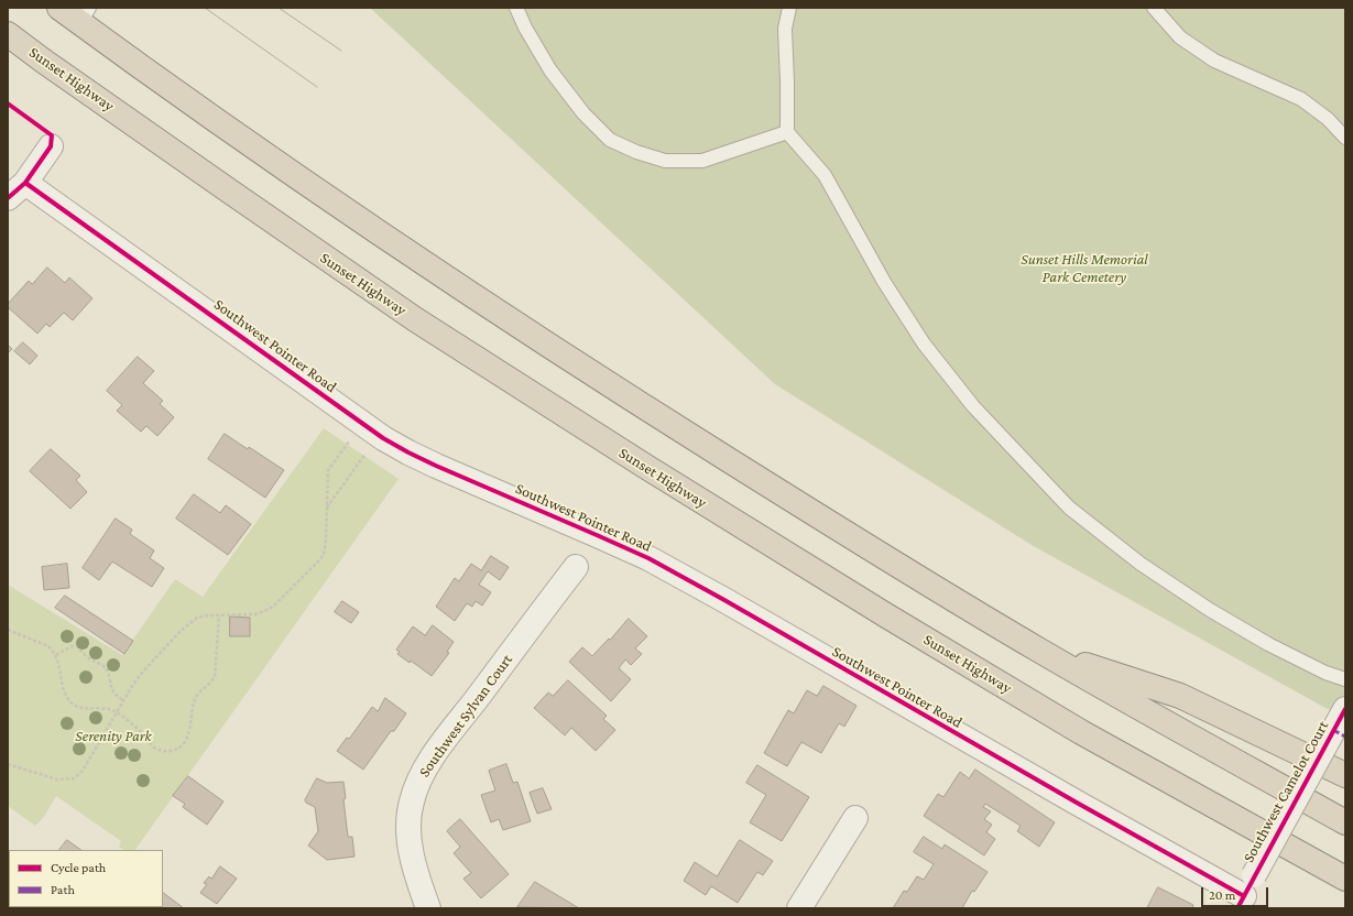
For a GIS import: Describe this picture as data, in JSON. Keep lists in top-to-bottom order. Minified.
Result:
{"streets":{"highway":["Sunset Highway"],"street":["Southwest Pointer Road","Southwest Sylvan Court","Southwest Camelot Court"]},"crossings":[["Southwest Pointer Road","Southwest Camelot Court"]],"parks":["Sunset Hills Memorial Park Cemetery","Serenity Park"],"legend":["Cycle path","Path"],"scale_bar":"20 m"}
